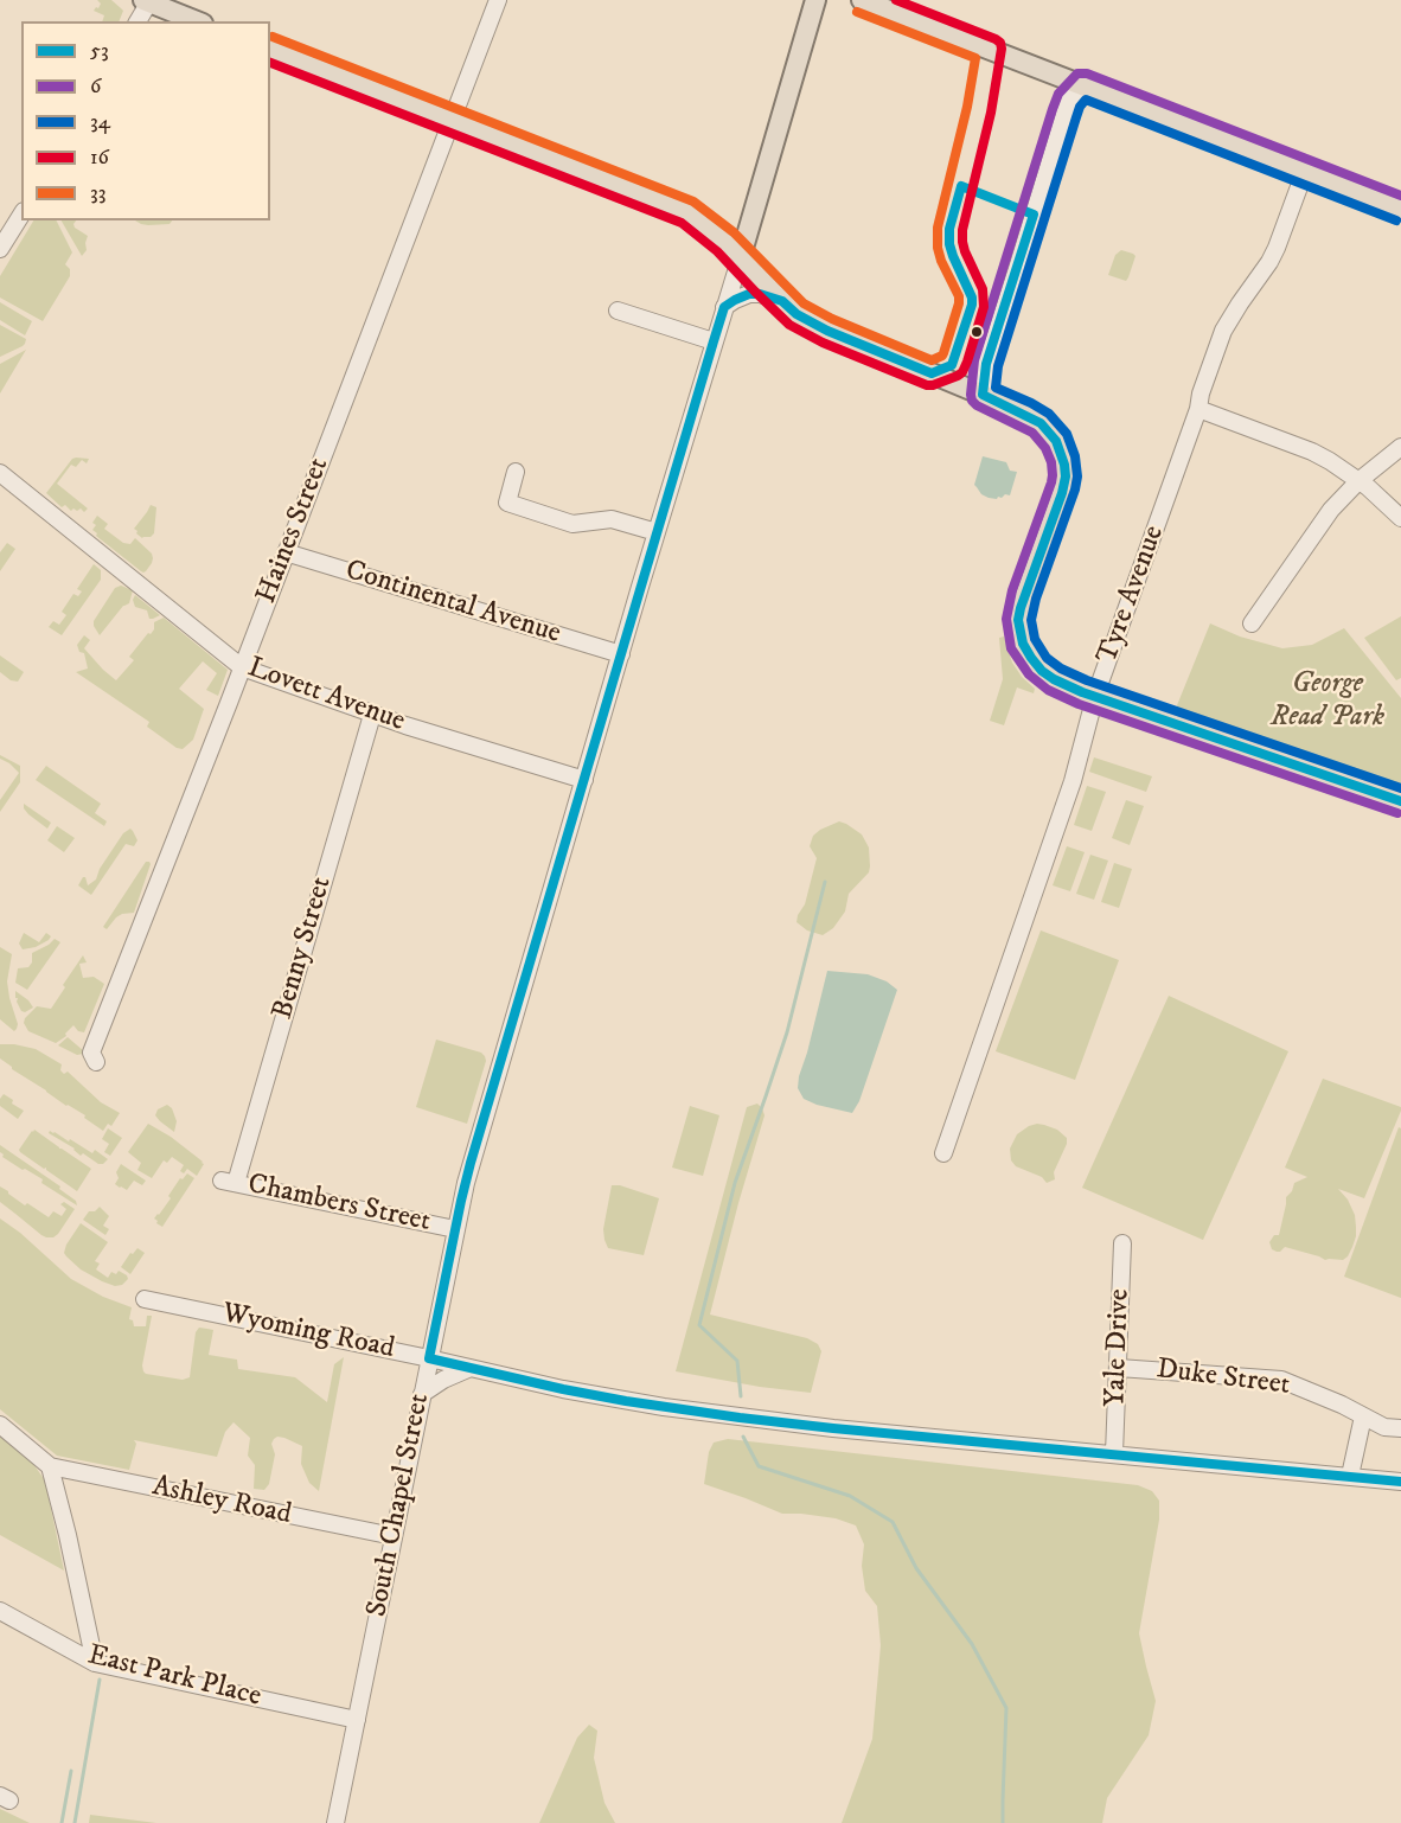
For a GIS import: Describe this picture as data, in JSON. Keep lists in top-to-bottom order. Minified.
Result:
{"streets":{"main road":["South Chapel Street"],"street":["Haines Street","Tyre Avenue","Continental Avenue","Lovett Avenue","Benny Street","Chambers Street","Wyoming Road","Yale Drive","Duke Street","Ashley Road","East Park Place"]},"crossings":[["Haines Street","Continental Avenue"],["Haines Street","Lovett Avenue"],["Continental Avenue","South Chapel Street"],["Lovett Avenue","Benny Street"],["Lovett Avenue","South Chapel Street"],["Benny Street","Chambers Street"],["Chambers Street","South Chapel Street"],["Wyoming Road","Yale Drive"],["Wyoming Road","South Chapel Street"],["Yale Drive","Duke Street"],["Ashley Road","South Chapel Street"],["South Chapel Street","East Park Place"]],"parks":["George Read Park"],"lines":["transit line 16","transit line 33","transit line 6","transit line 34","transit line 53"],"legend":["53","6","34","16","33"]}
